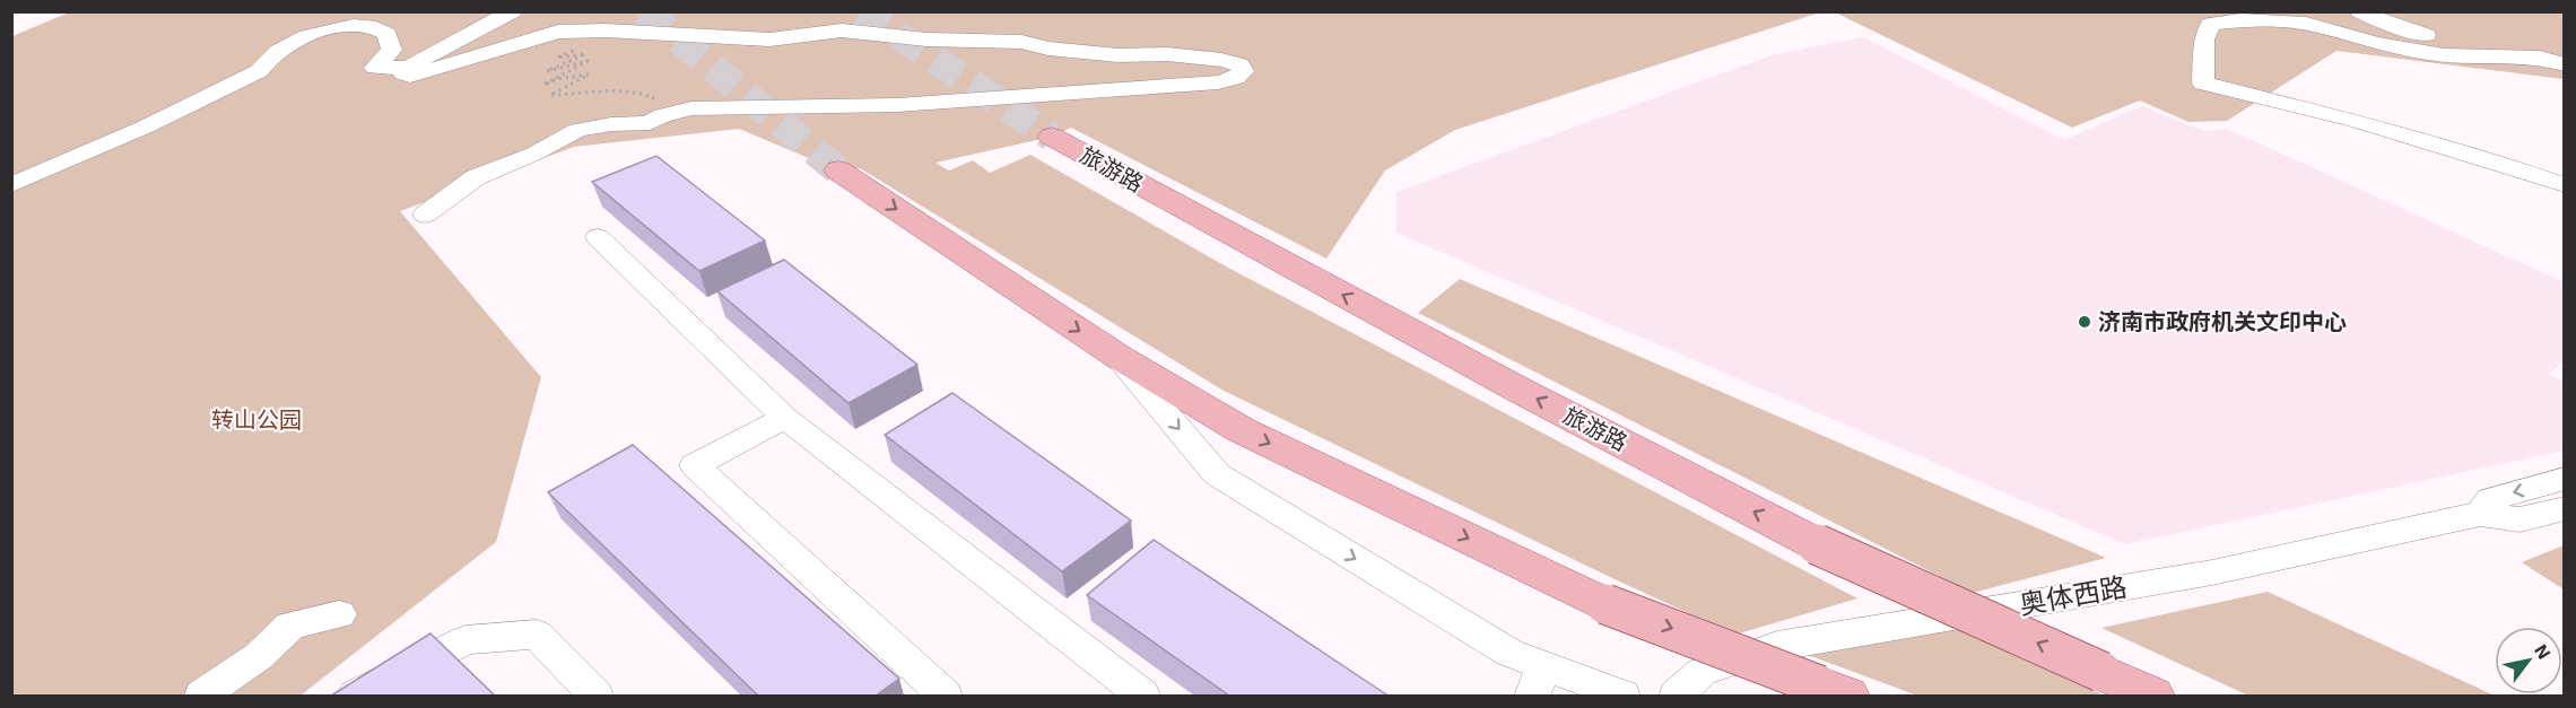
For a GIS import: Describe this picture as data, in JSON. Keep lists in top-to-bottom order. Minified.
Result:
{"streets":{"main road":["旅游路"],"street":["奥体西路"]},"parks":["转山公园"],"places":["济南市政府机关文印中心"],"north":"top right"}
